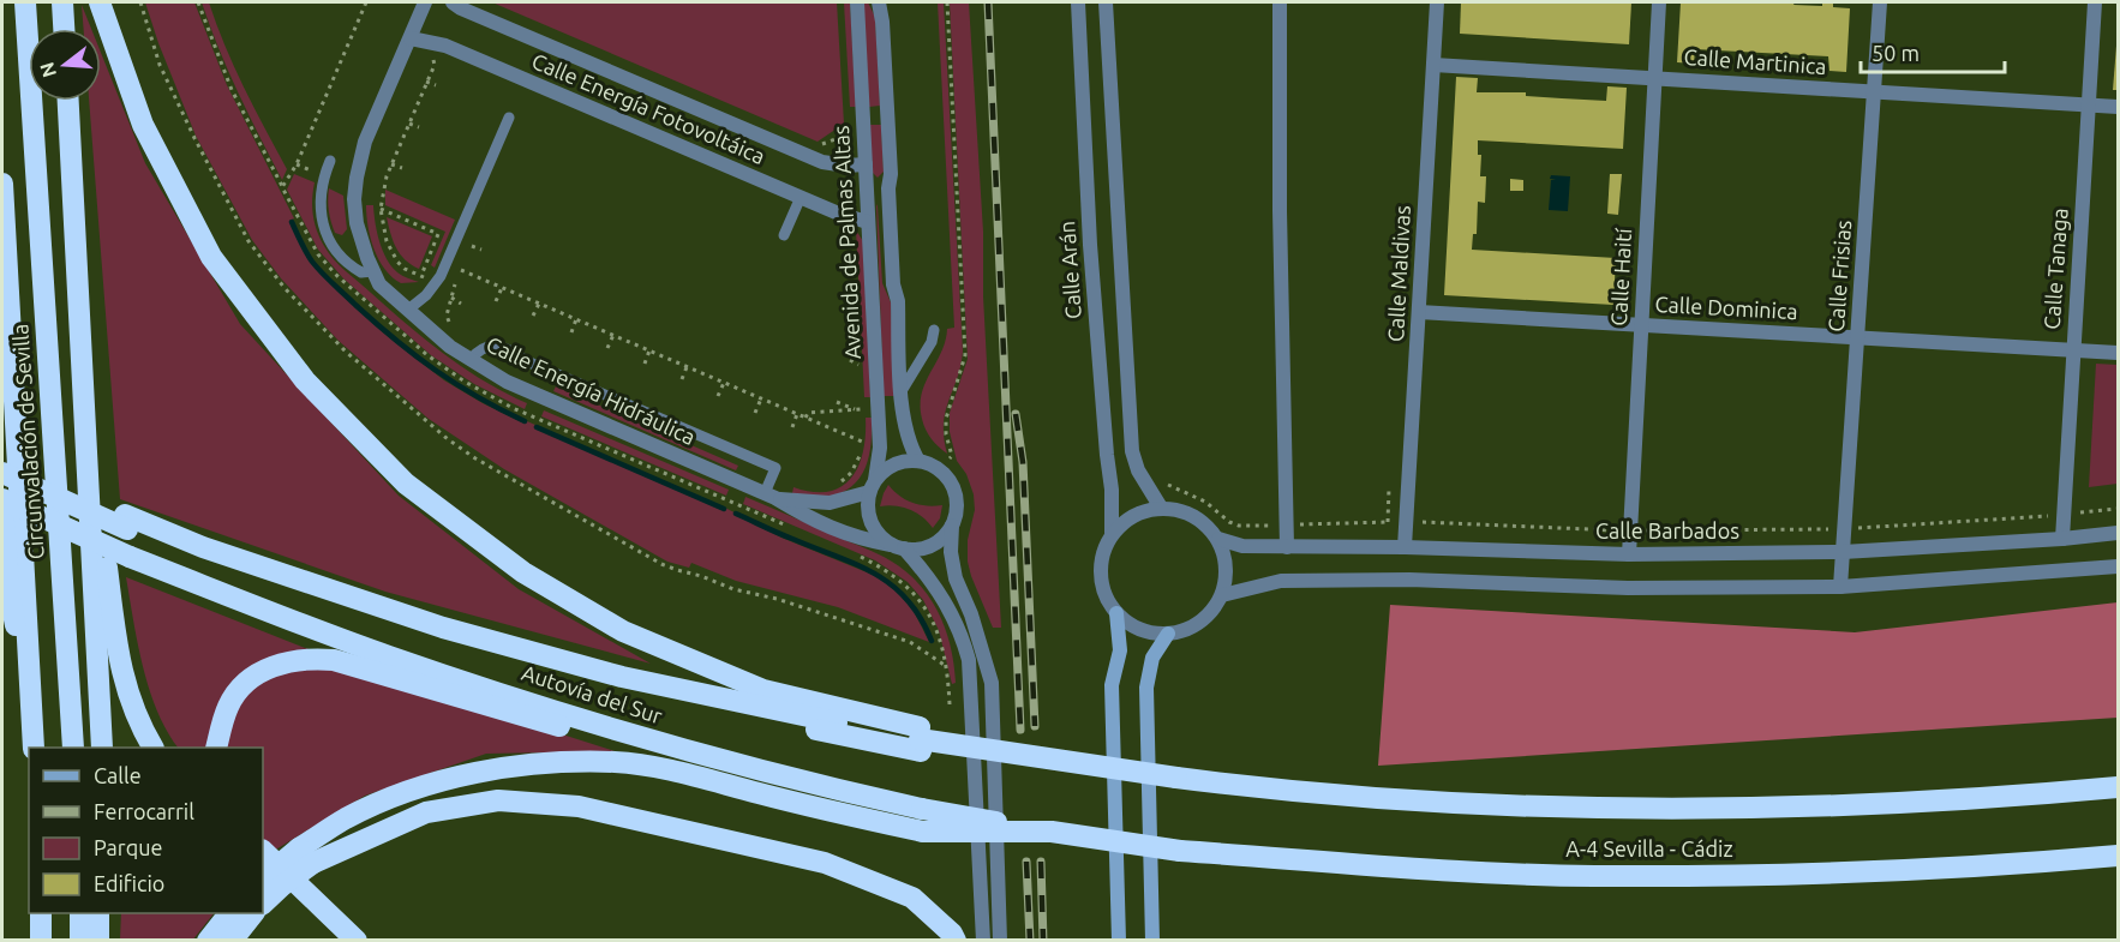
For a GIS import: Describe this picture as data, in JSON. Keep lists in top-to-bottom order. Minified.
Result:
{"streets":{"highway":["Circunvalación de Sevilla","Autovía del Sur","A-4 Sevilla - Cádiz"],"street":["Calle Martinica","Calle Energía Fotovoltáica","Avenida de Palmas Altas","Calle Tanaga","Calle Arán","Calle Maldivas","Calle Frisias","Calle Haití","Calle Dominica","Calle Energía Hidráulica","Calle Barbados"]},"crossings":[["Calle Martinica","Calle Tanaga"],["Calle Martinica","Calle Maldivas"],["Calle Martinica","Calle Frisias"],["Calle Martinica","Calle Haití"],["Calle Energía Fotovoltáica","Avenida de Palmas Altas"],["Avenida de Palmas Altas","Calle Energía Hidráulica"],["Calle Tanaga","Calle Dominica"],["Calle Tanaga","Calle Barbados"],["Calle Arán","Calle Barbados"],["Calle Maldivas","Calle Dominica"],["Calle Maldivas","Calle Barbados"],["Calle Frisias","Calle Dominica"],["Calle Frisias","Calle Barbados"],["Calle Haití","Calle Dominica"],["Calle Haití","Calle Barbados"],["Autovía del Sur","A-4 Sevilla - Cádiz"]],"legend":["Calle","Ferrocarril","Parque","Edificio"],"scale_bar":"50 m","north":"left"}
